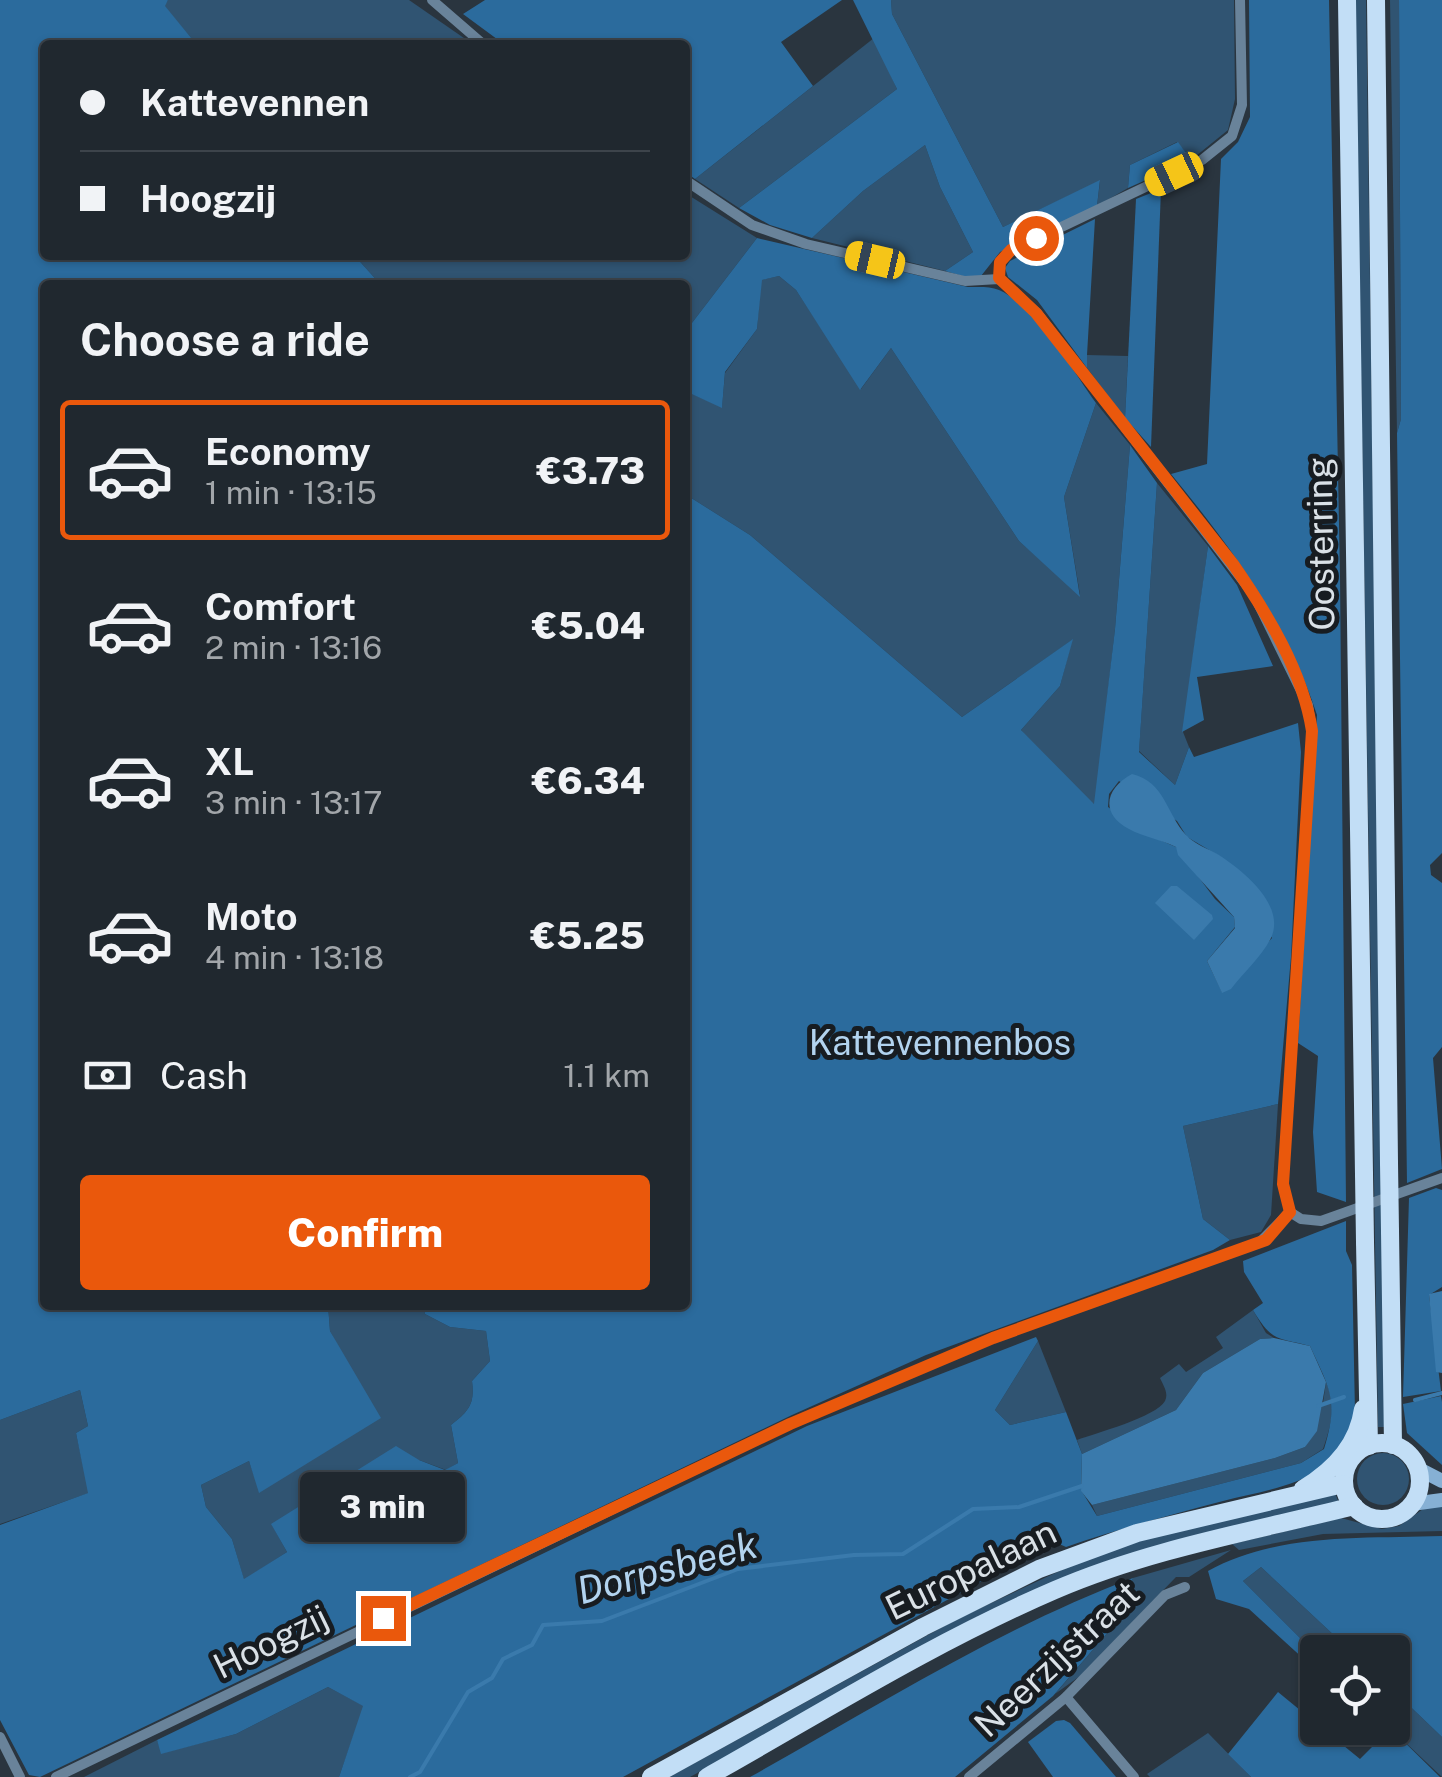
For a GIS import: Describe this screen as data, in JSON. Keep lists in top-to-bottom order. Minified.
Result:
{"streets":{"highway":["Oosterring","Europalaan"],"street":["Hoogzij","Neerzijstraat"]},"crossings":[["Oosterring","Europalaan"]],"water":["Dorpsbeek"],"parks":["Kattevennenbos"],"page":{"banner":["Kattevennen","Hoogzij"],"heading":"Choose a ride","list":[{"name":"Economy","note":"1 min · 13:15","value":"€3.73"},{"name":"Comfort","note":"2 min · 13:16","value":"€5.04"},{"name":"XL","note":"3 min · 13:17","value":"€6.34"},{"name":"Moto","note":"4 min · 13:18","value":"€5.25"}],"pay":["Cash","1.1 km"],"buttons":"Confirm","bubble":"3 min"}}
